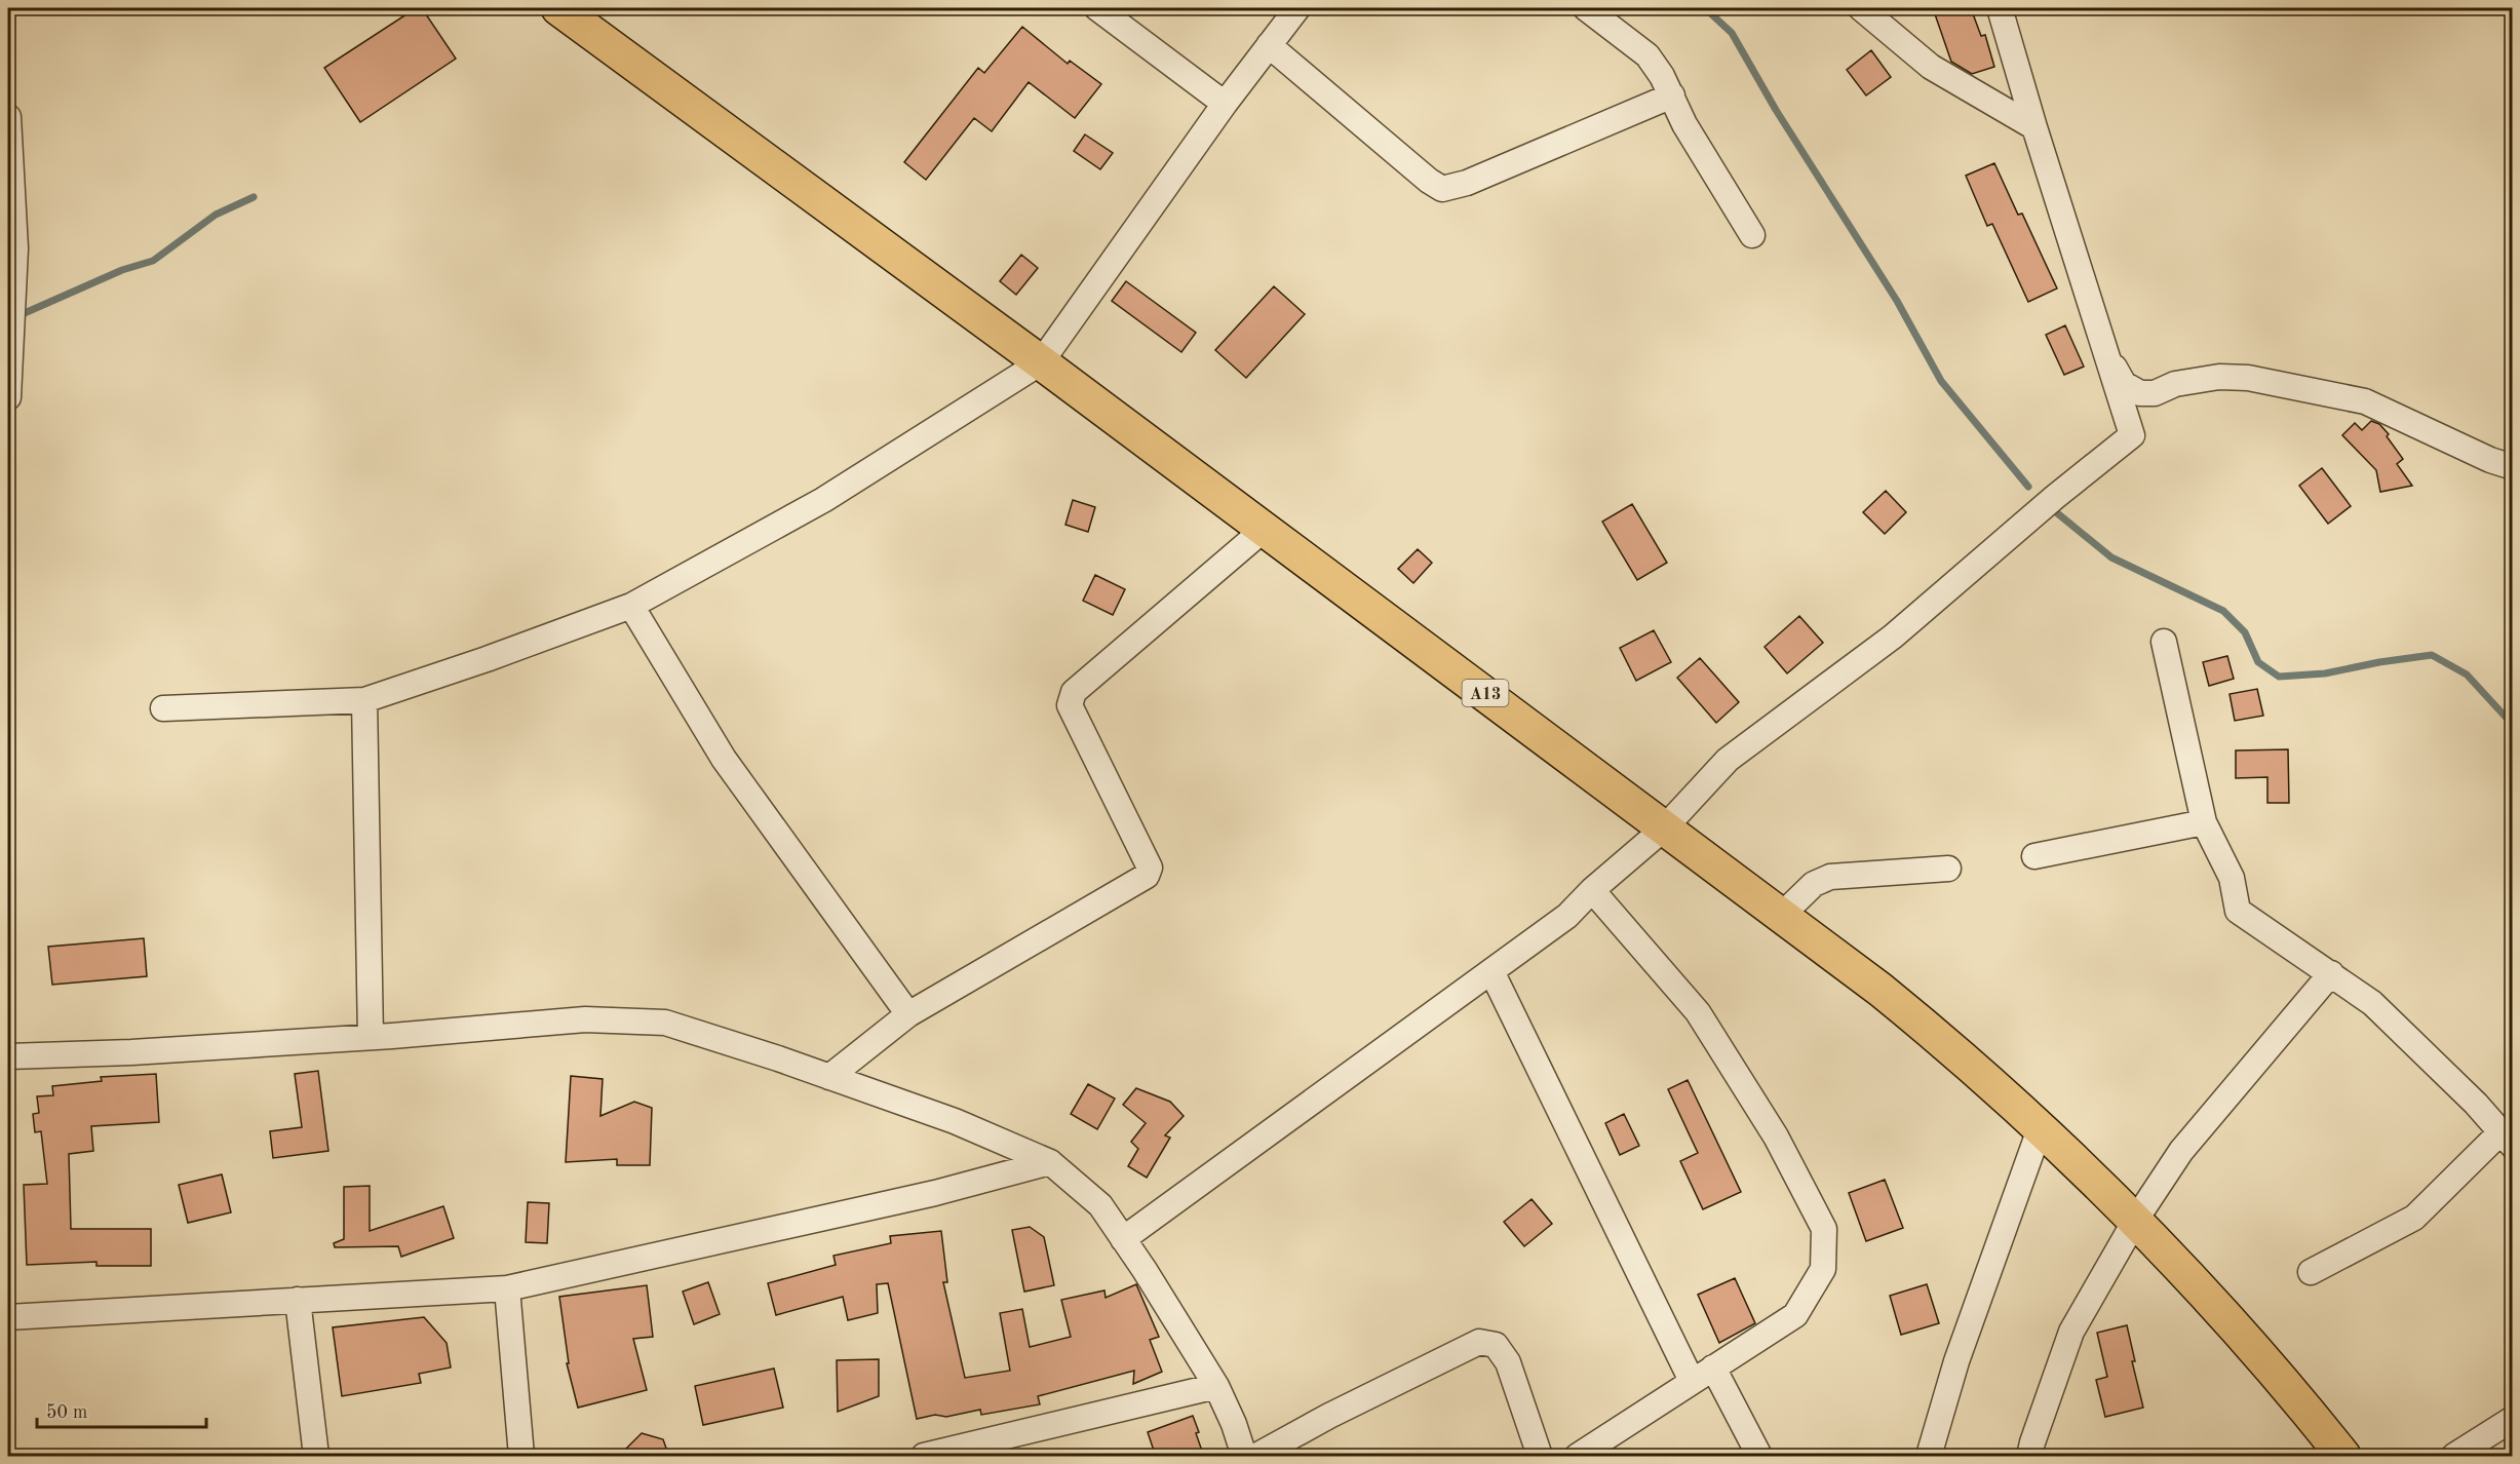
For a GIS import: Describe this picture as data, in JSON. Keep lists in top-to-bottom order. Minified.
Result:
{"streets":{"highway":["A13"]},"scale_bar":"50 m"}
